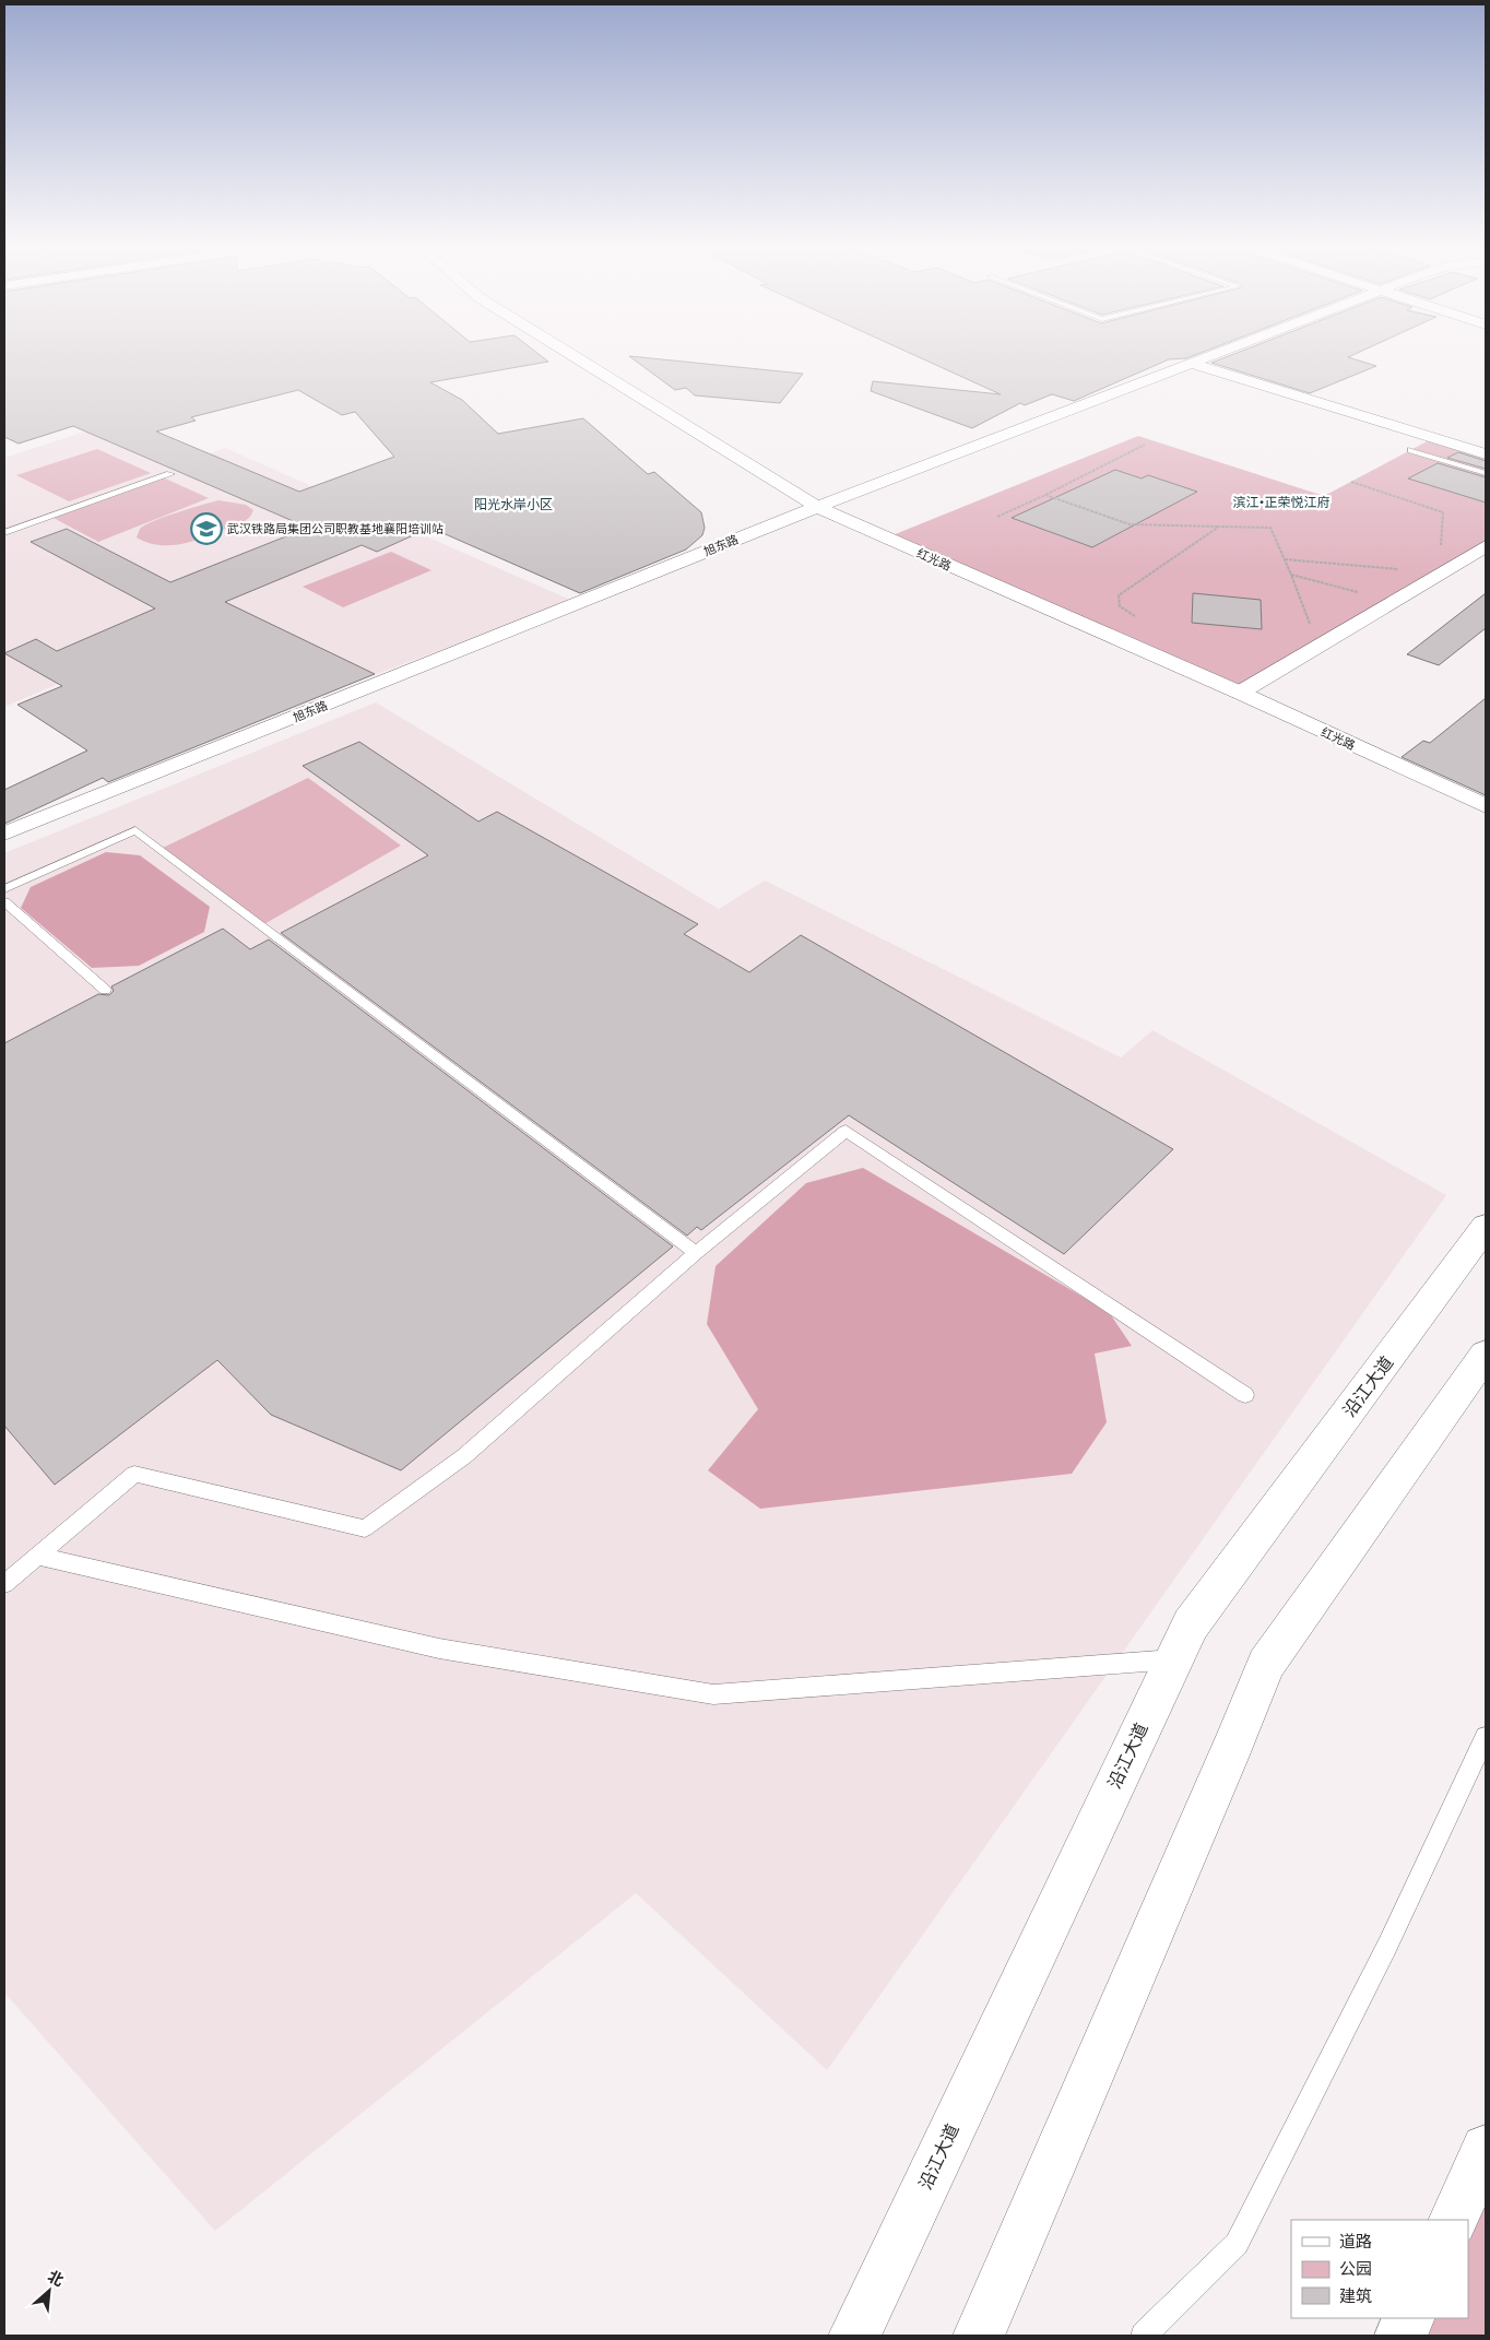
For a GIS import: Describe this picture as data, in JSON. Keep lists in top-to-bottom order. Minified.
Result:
{"streets":{"main road":["旭东路","红光路","沿江大道"]},"crossings":[["旭东路","红光路"]],"districts":["滨江•正荣悦江府","阳光水岸小区"],"places":{"school or university":["武汉铁路局集团公司职教基地襄阳培训站"]},"legend":["道路","公园","建筑"],"north":"top right"}
